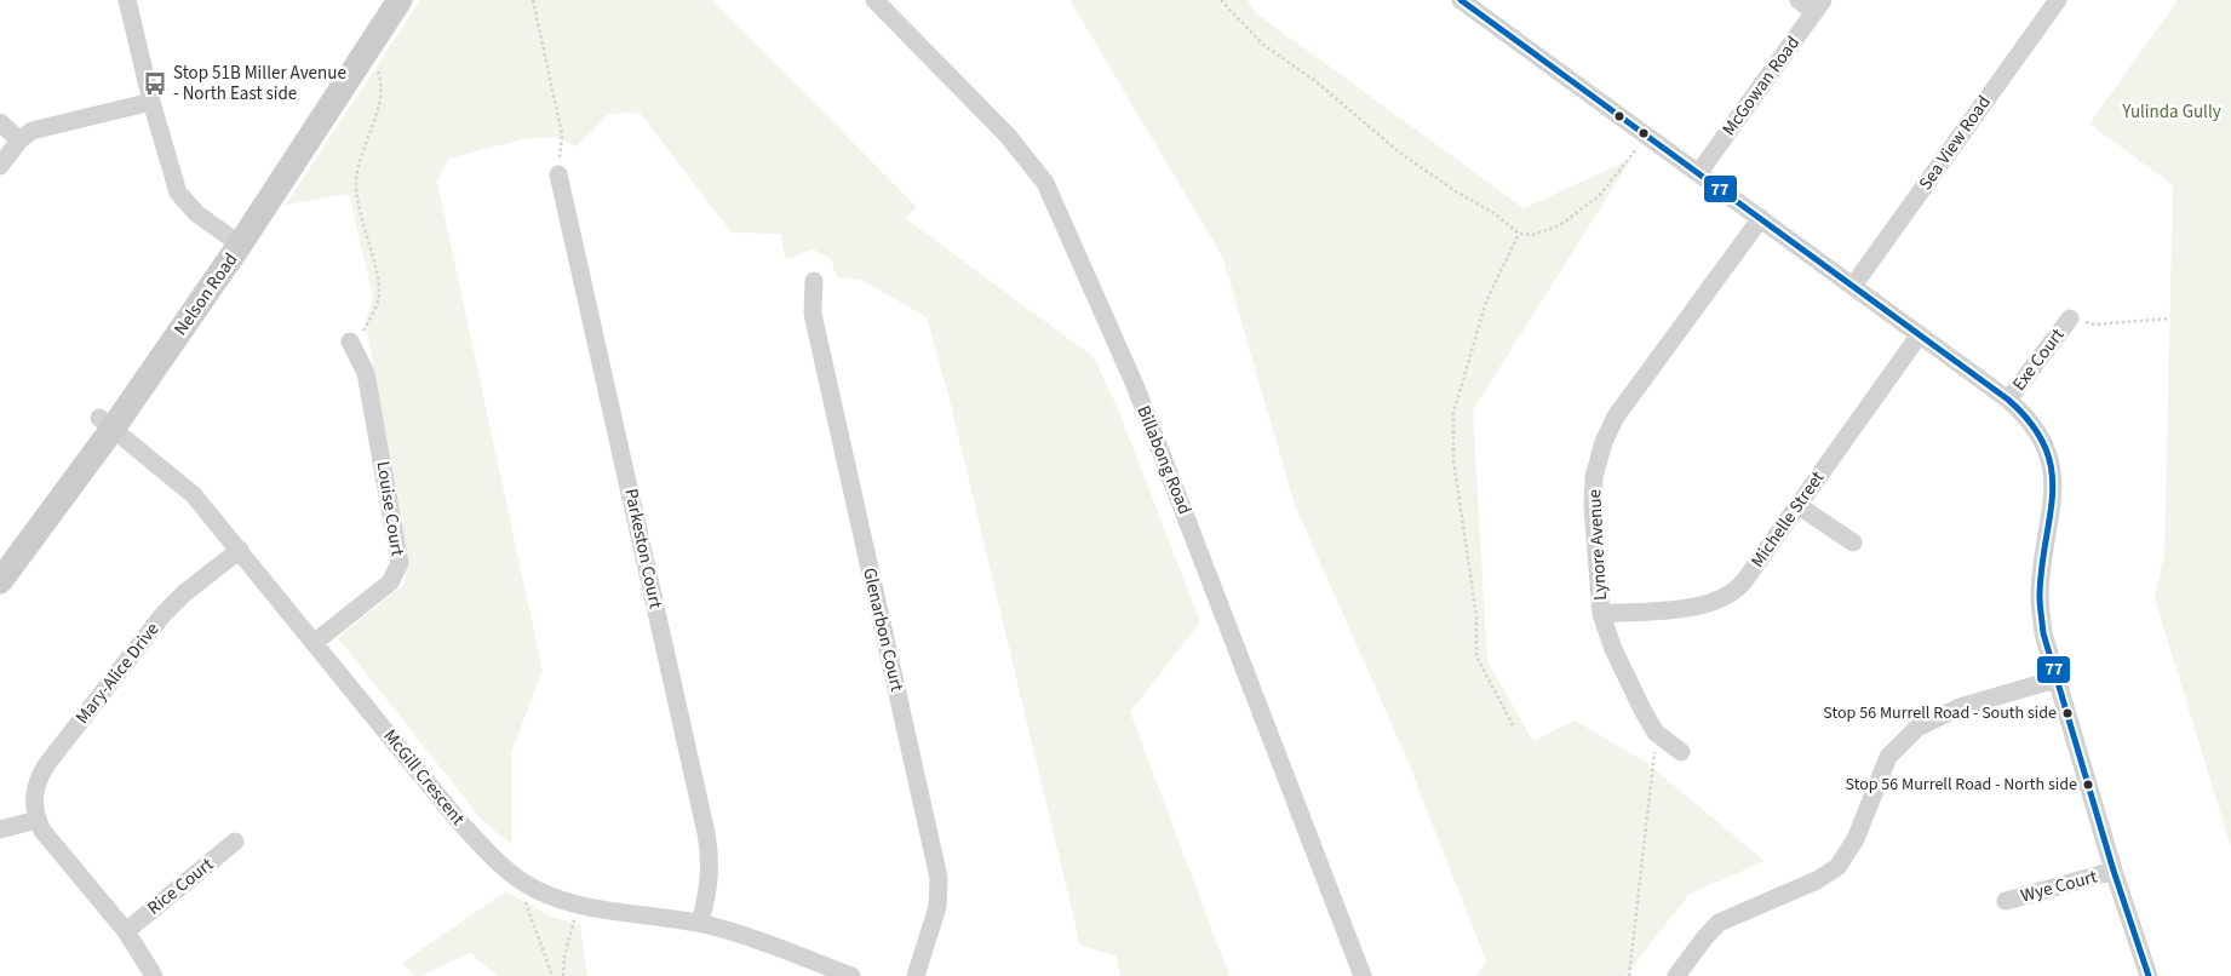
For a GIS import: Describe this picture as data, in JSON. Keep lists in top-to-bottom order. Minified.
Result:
{"streets":{"main road":["Nelson Road"],"street":["McGowan Road","Sea View Road","Exe Court","Billabong Road","Louise Court","Michelle Street","Lynore Avenue","Parkeston Court","Glenarbon Court","Mary-Alice Drive","McGill Crescent","Rice Court","Wye Court"]},"crossings":[["Nelson Road","McGill Crescent"],["Louise Court","McGill Crescent"],["Michelle Street","Lynore Avenue"],["Parkeston Court","McGill Crescent"],["Mary-Alice Drive","McGill Crescent"],["Mary-Alice Drive","Rice Court"]],"parks":["Yulinda Gully"],"places":{"bus stop":["Stop 51B Miller Avenue - North East side"],"other":["Stop 56 Murrell Road - South side","Stop 56 Murrell Road - North side"]},"lines":["transit line 77"]}
